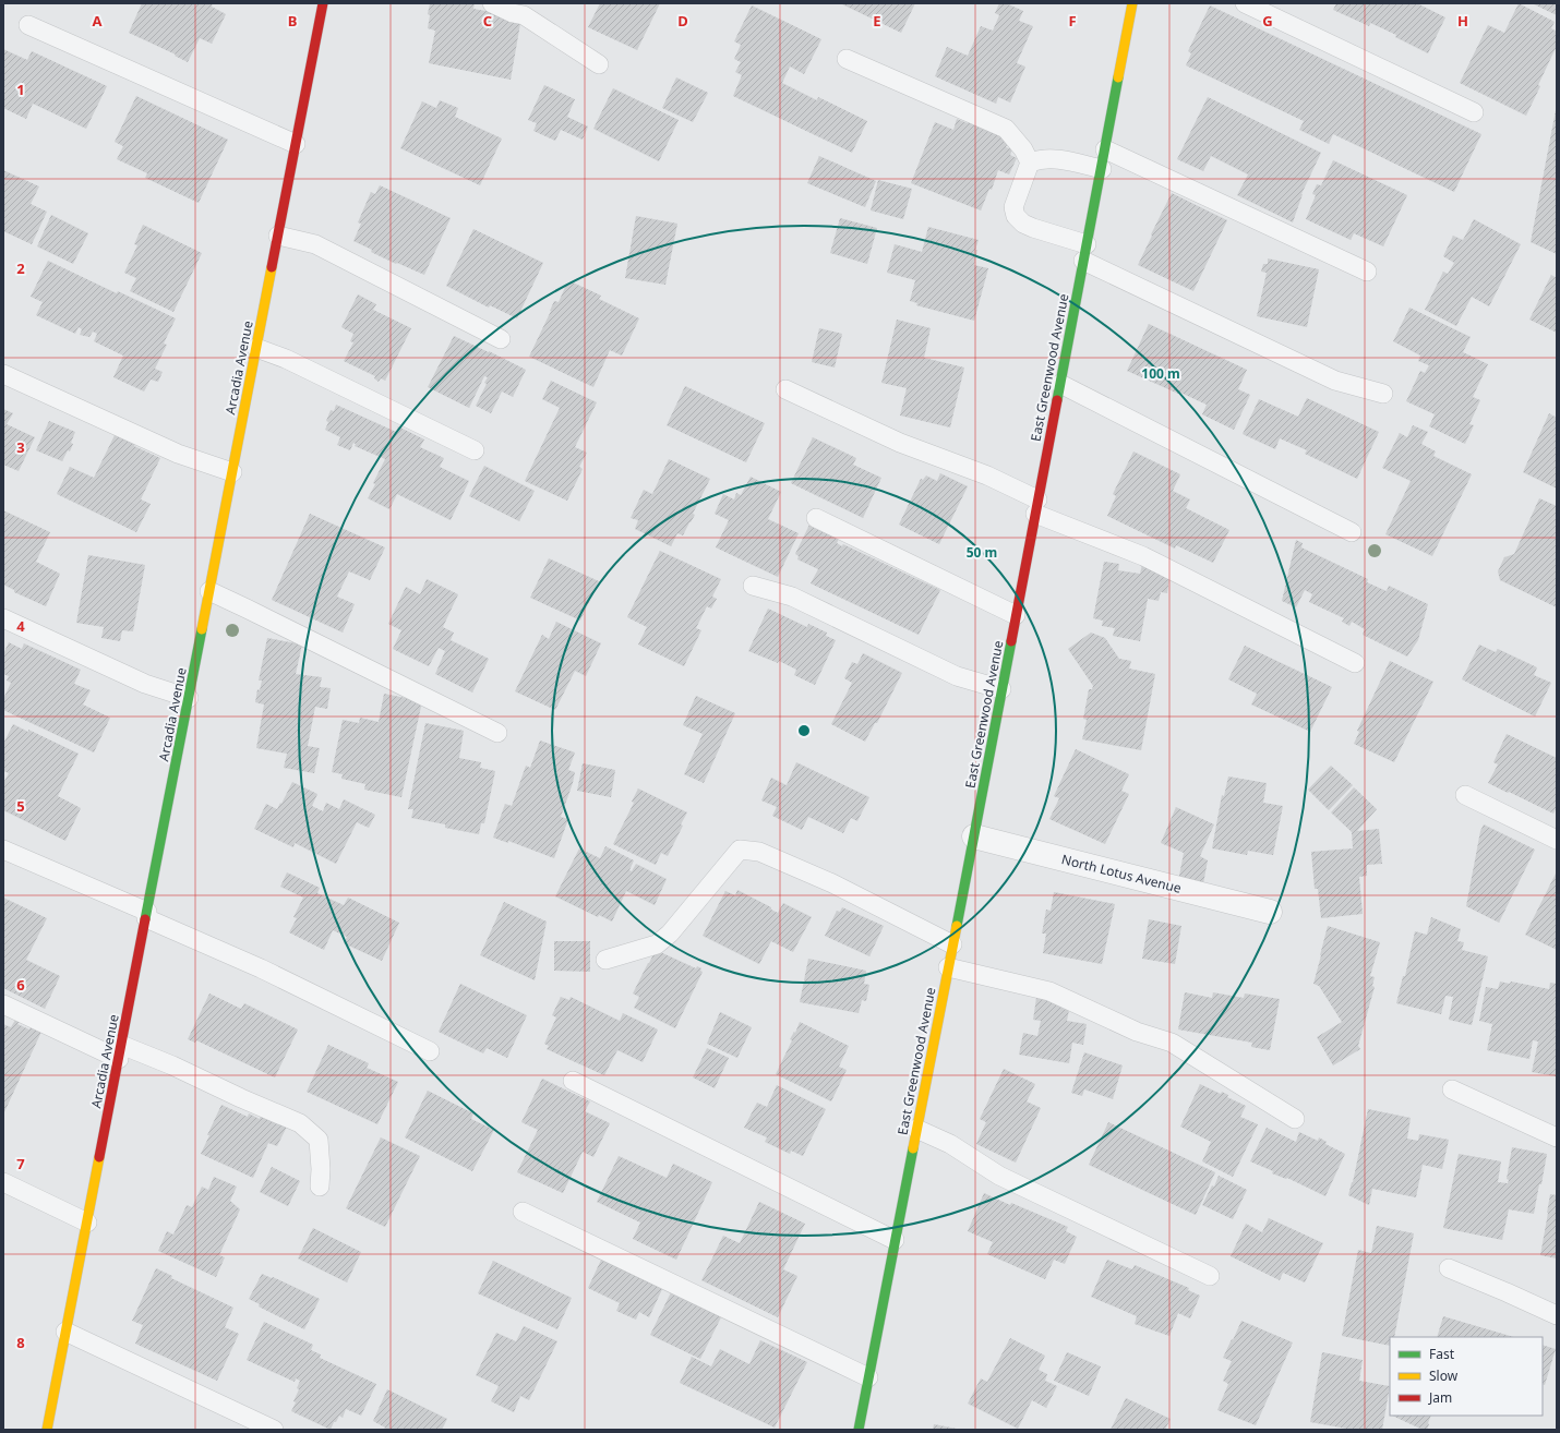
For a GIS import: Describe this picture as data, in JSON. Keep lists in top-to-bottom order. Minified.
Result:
{"streets":{"street":["Arcadia Avenue","East Greenwood Avenue","North Lotus Avenue"]},"crossings":[["East Greenwood Avenue","North Lotus Avenue"]],"legend":["Fast","Slow","Jam"],"grid":{"columns":["A","B","C","D","E","F","G","H"],"rows":["1","2","3","4","5","6","7","8"]},"rings":["100 m","50 m"]}
